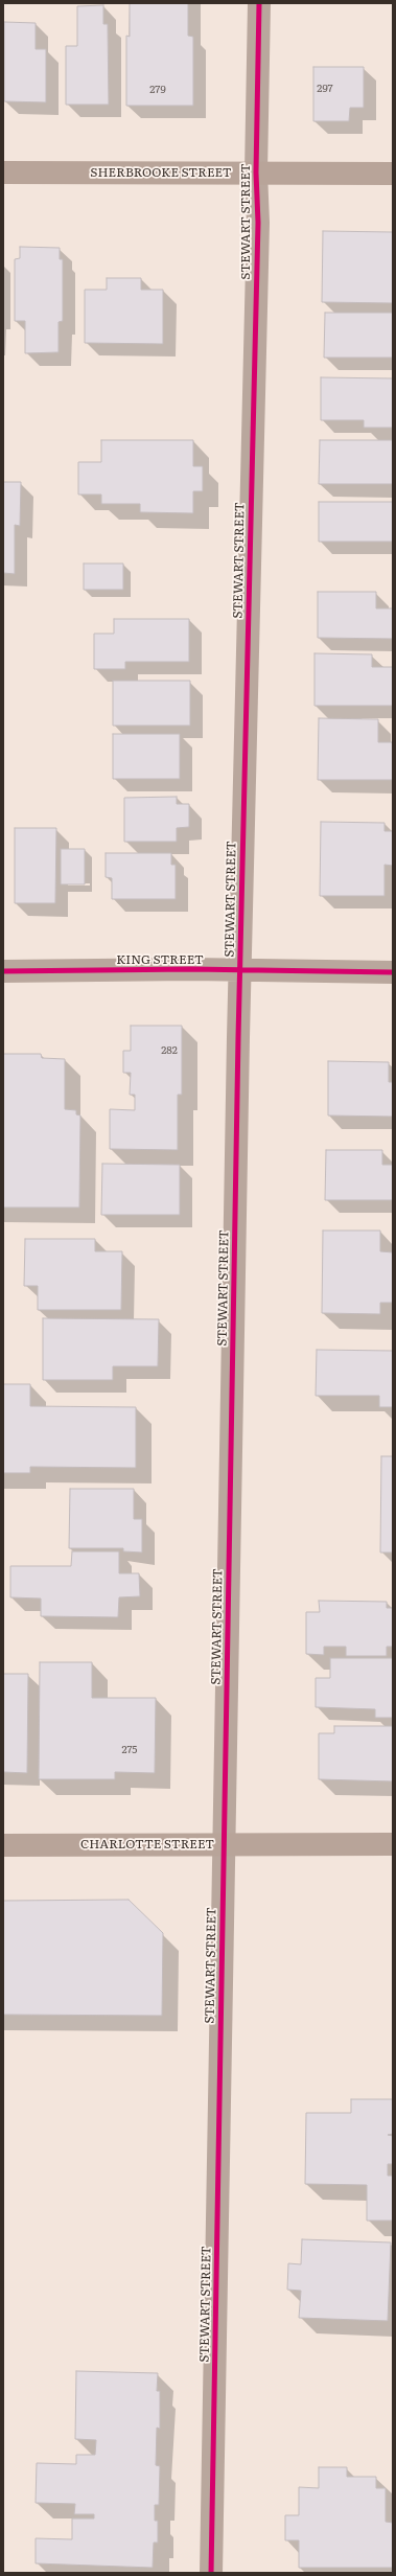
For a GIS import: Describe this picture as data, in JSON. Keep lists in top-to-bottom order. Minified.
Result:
{"streets":{"main road":["SHERBROOKE STREET","CHARLOTTE STREET"],"street":["STEWART STREET","KING STREET"]},"crossings":[["SHERBROOKE STREET","STEWART STREET"],["STEWART STREET","KING STREET"],["STEWART STREET","CHARLOTTE STREET"]],"house_numbers":["297","279","282","275"]}
